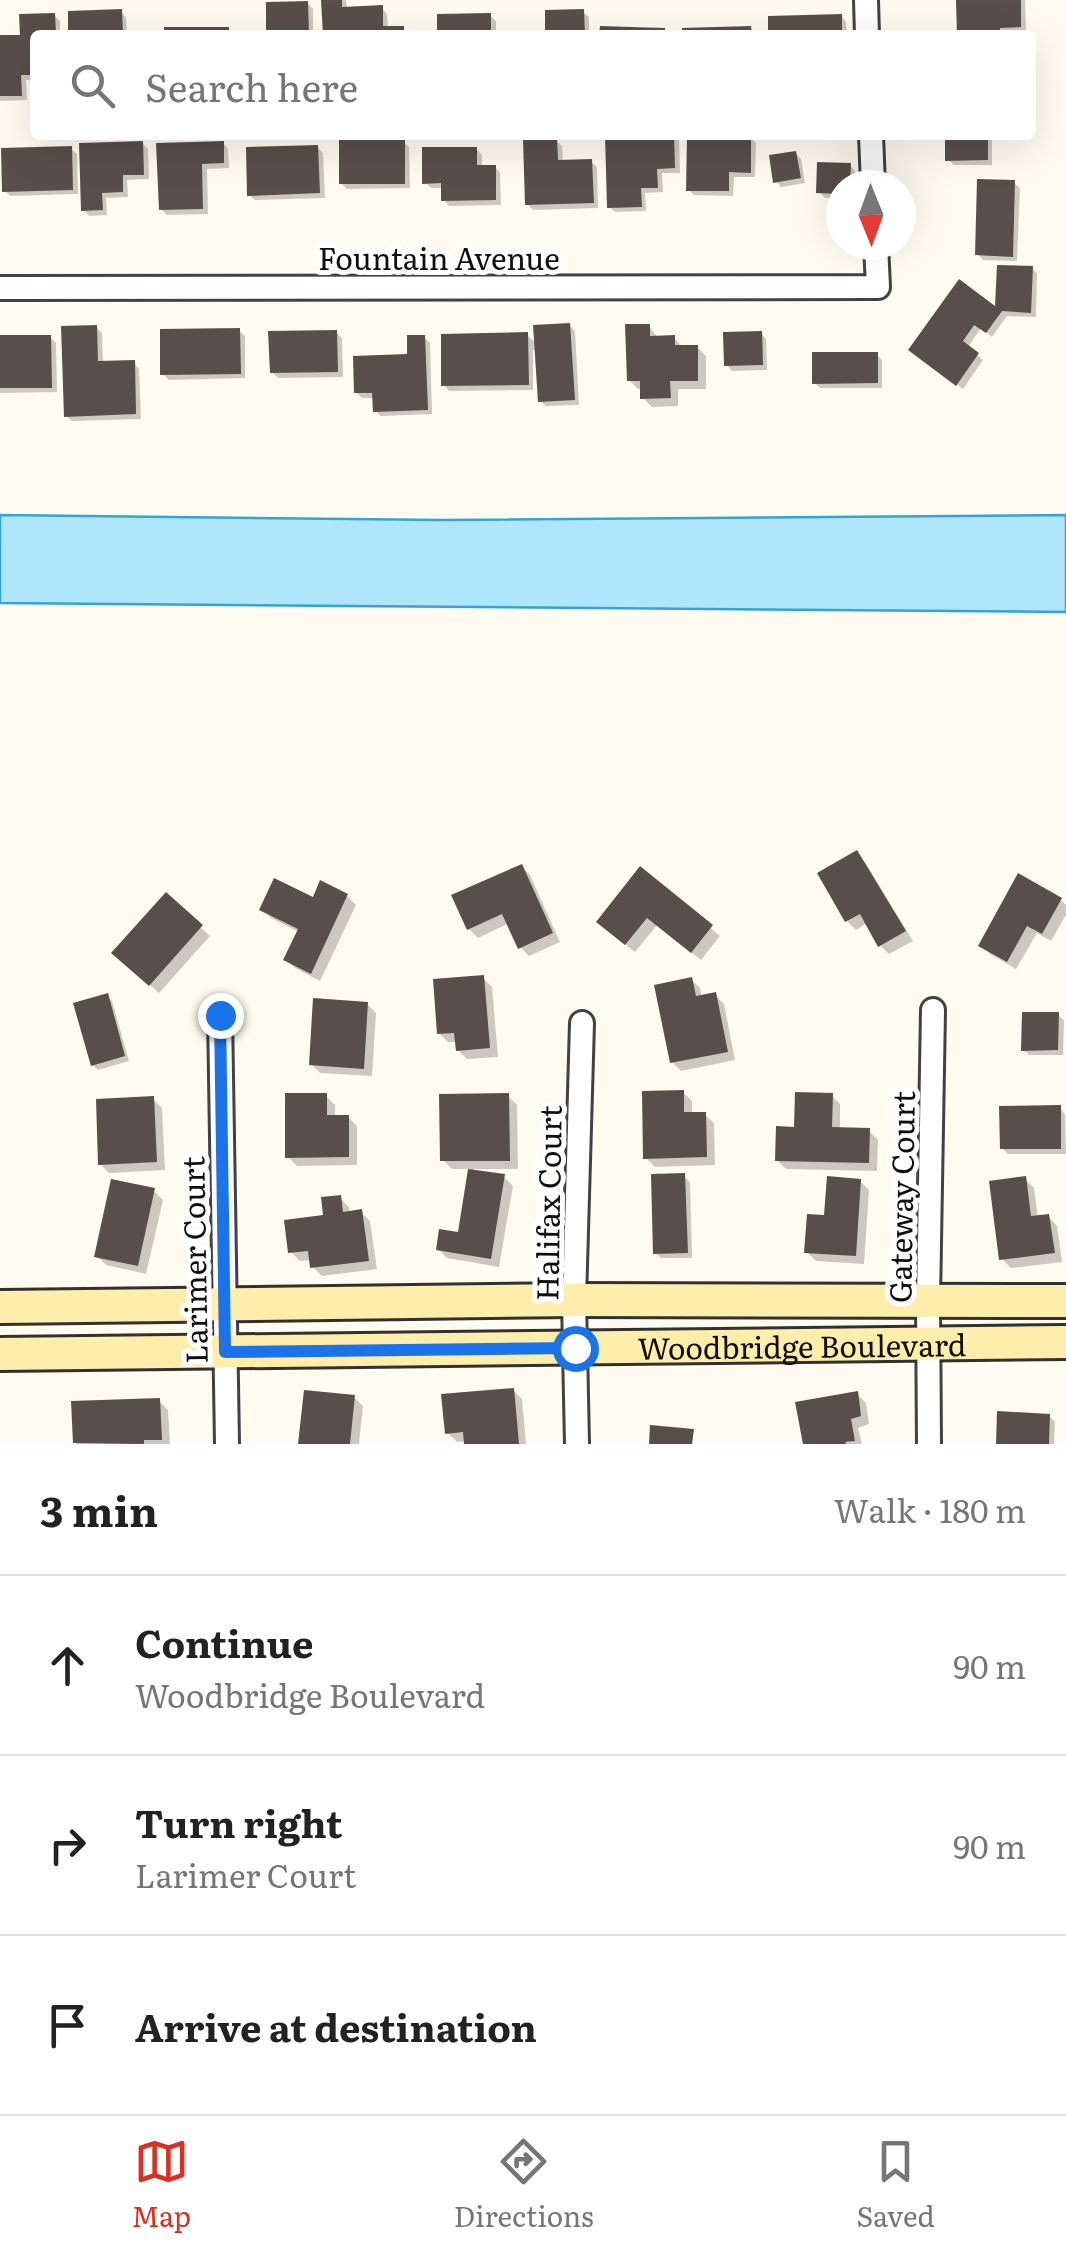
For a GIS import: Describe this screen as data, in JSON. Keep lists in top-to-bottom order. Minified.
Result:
{"streets":{"street":["Fountain Avenue","Gateway Court","Halifax Court","Larimer Court","Woodbridge Boulevard"]},"crossings":[["Gateway Court","Woodbridge Boulevard"],["Halifax Court","Woodbridge Boulevard"],["Larimer Court","Woodbridge Boulevard"]],"north":"bottom","page":{"search":"Search here","heading":["3 min","Walk · 180 m"],"list":[["Continue","Woodbridge Boulevard","90 m"],["Turn right","Larimer Court","90 m"],"Arrive at destination"],"nav":["Map","Directions","Saved"]}}
